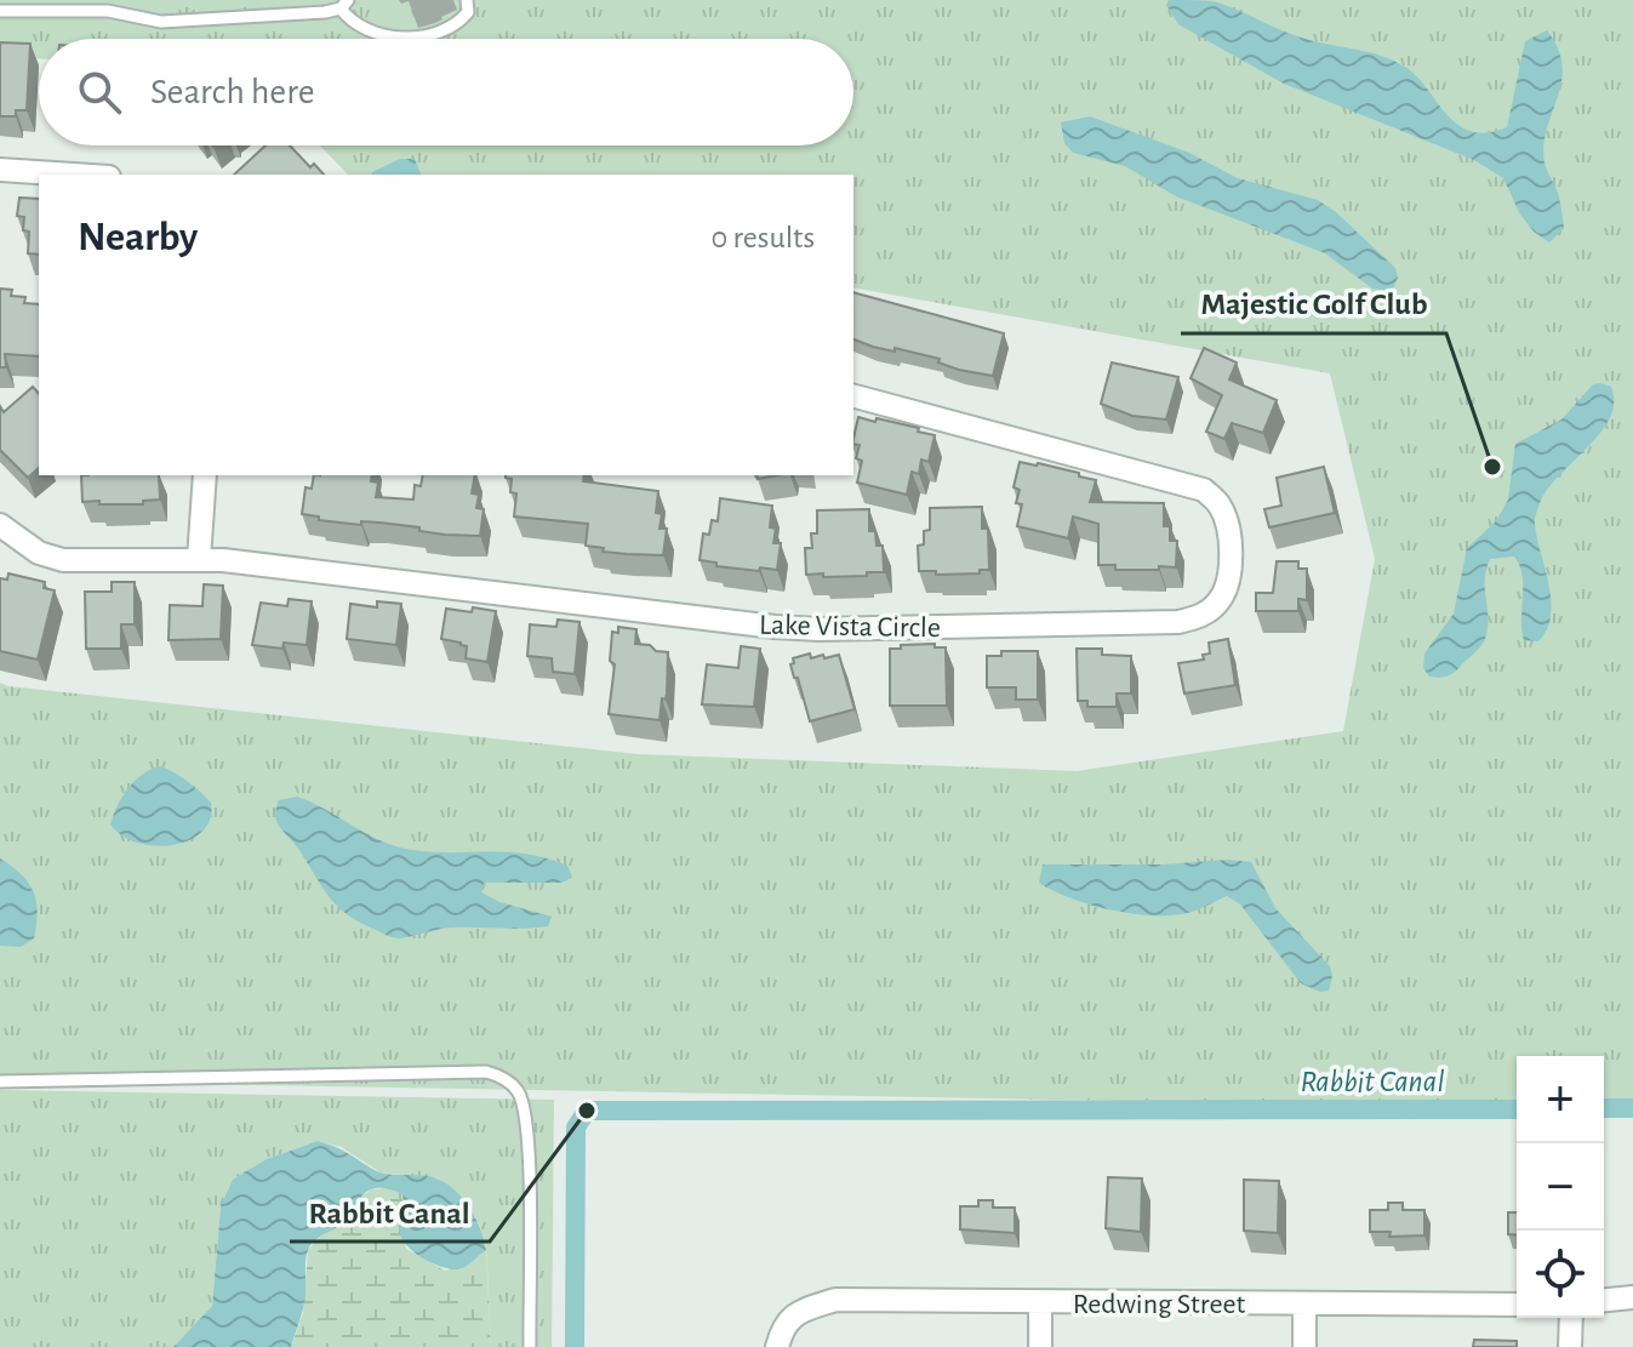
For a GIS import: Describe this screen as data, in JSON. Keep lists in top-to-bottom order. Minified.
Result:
{"streets":{"street":["Lake Vista Circle","Redwing Street"]},"water":["Rabbit Canal"],"places":["Majestic Golf Club","Rabbit Canal"],"page":{"search":"Search here","heading":["Nearby","0 results"],"map_buttons":["+","−"]}}
